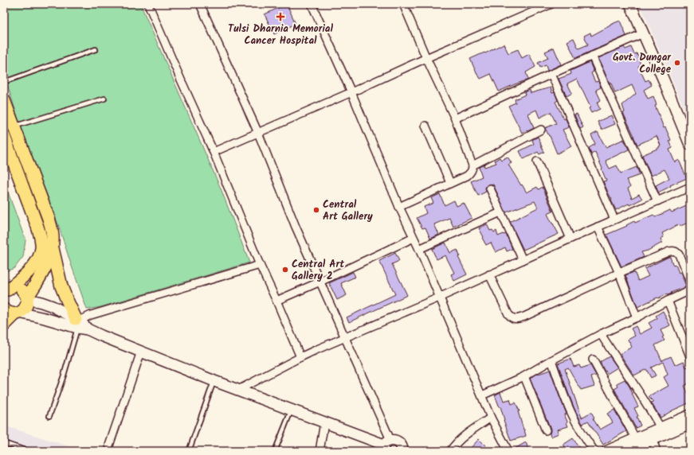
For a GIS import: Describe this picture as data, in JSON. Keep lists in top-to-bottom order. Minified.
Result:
{"places":{"health":["Tulsi Dharnia Memorial Cancer Hospital"],"other":["Govt. Dungar College","Central Art Gallery","Central Art Gallery 2"]}}
